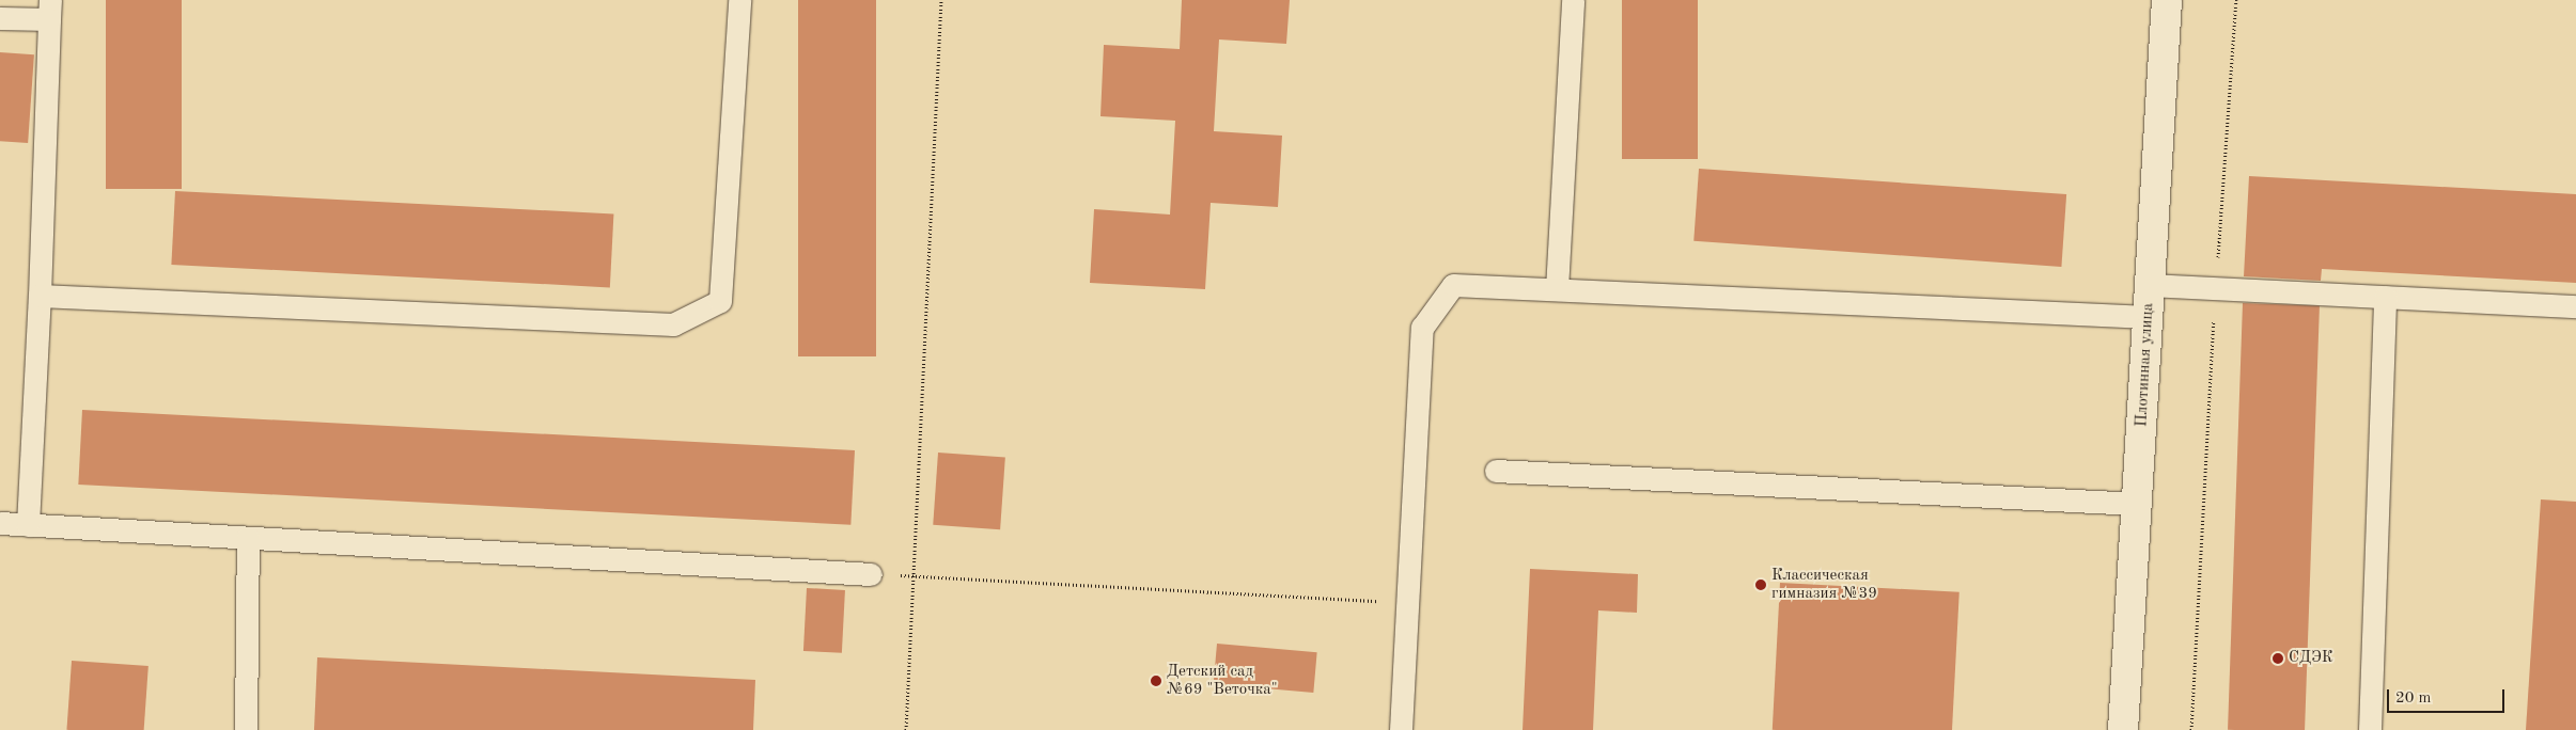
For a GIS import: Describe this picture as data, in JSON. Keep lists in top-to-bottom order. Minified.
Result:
{"streets":{"street":["Плотинная улица"]},"places":["Классическая гимназия №39","СДЭК","Детский сад №69 \"Веточка\""],"scale_bar":"20 m"}
